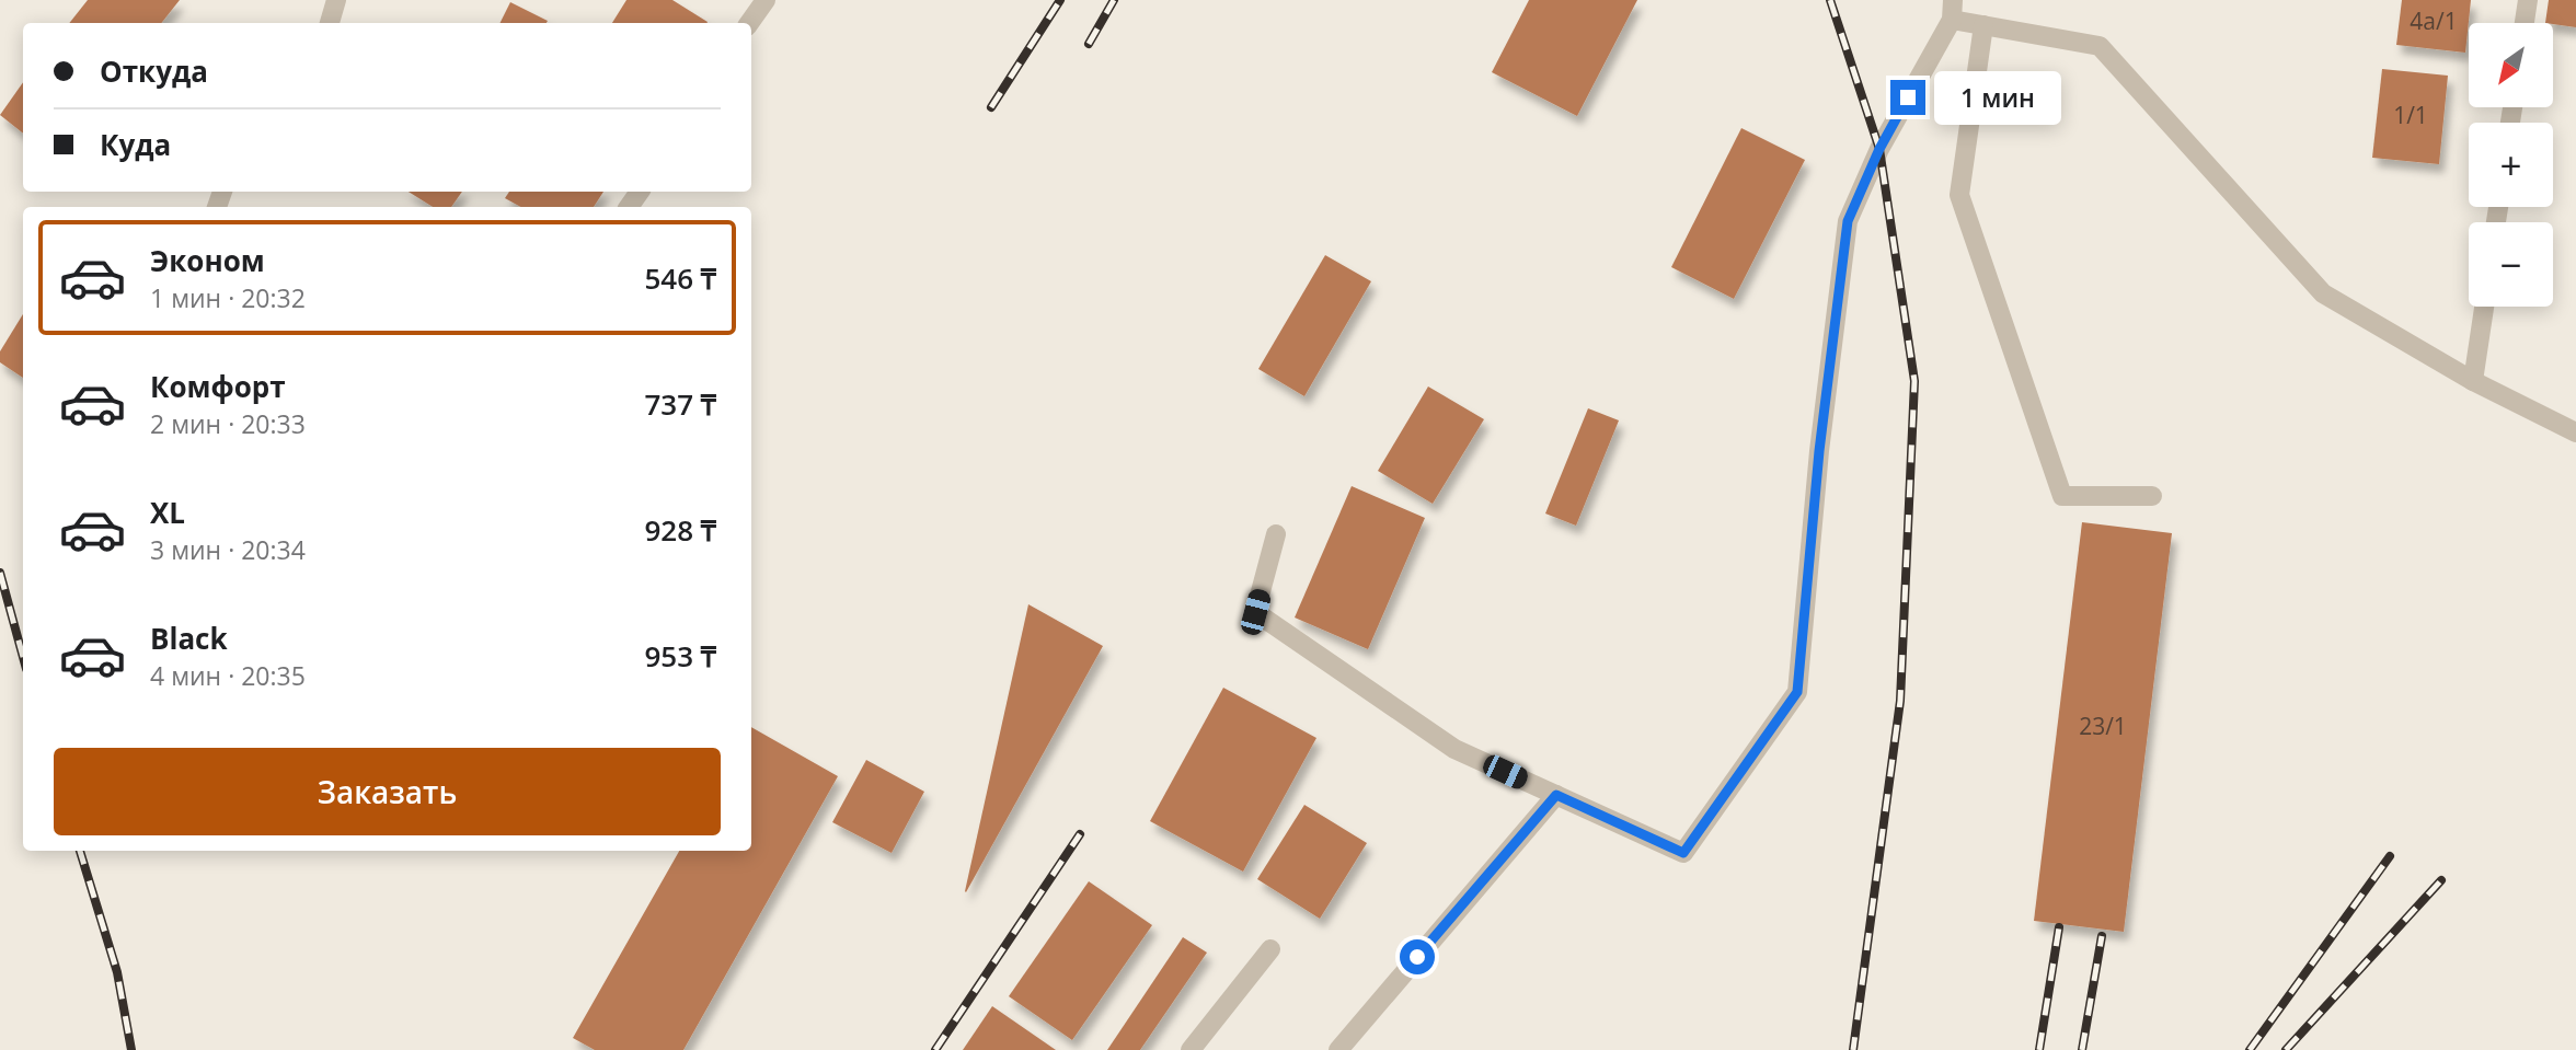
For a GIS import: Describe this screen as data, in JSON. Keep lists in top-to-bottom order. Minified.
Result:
{"house_numbers":["4а/1","1/1","23/1"],"north":"bottom left","page":{"map_buttons":["+","−"],"banner":["Откуда","Куда"],"bubble":"1 мин","list":[{"name":"Эконом","note":"1 мин · 20:32","value":"546 ₸"},{"name":"Комфорт","note":"2 мин · 20:33","value":"737 ₸"},{"name":"XL","note":"3 мин · 20:34","value":"928 ₸"},{"name":"Black","note":"4 мин · 20:35","value":"953 ₸"}],"buttons":"Заказать"}}
